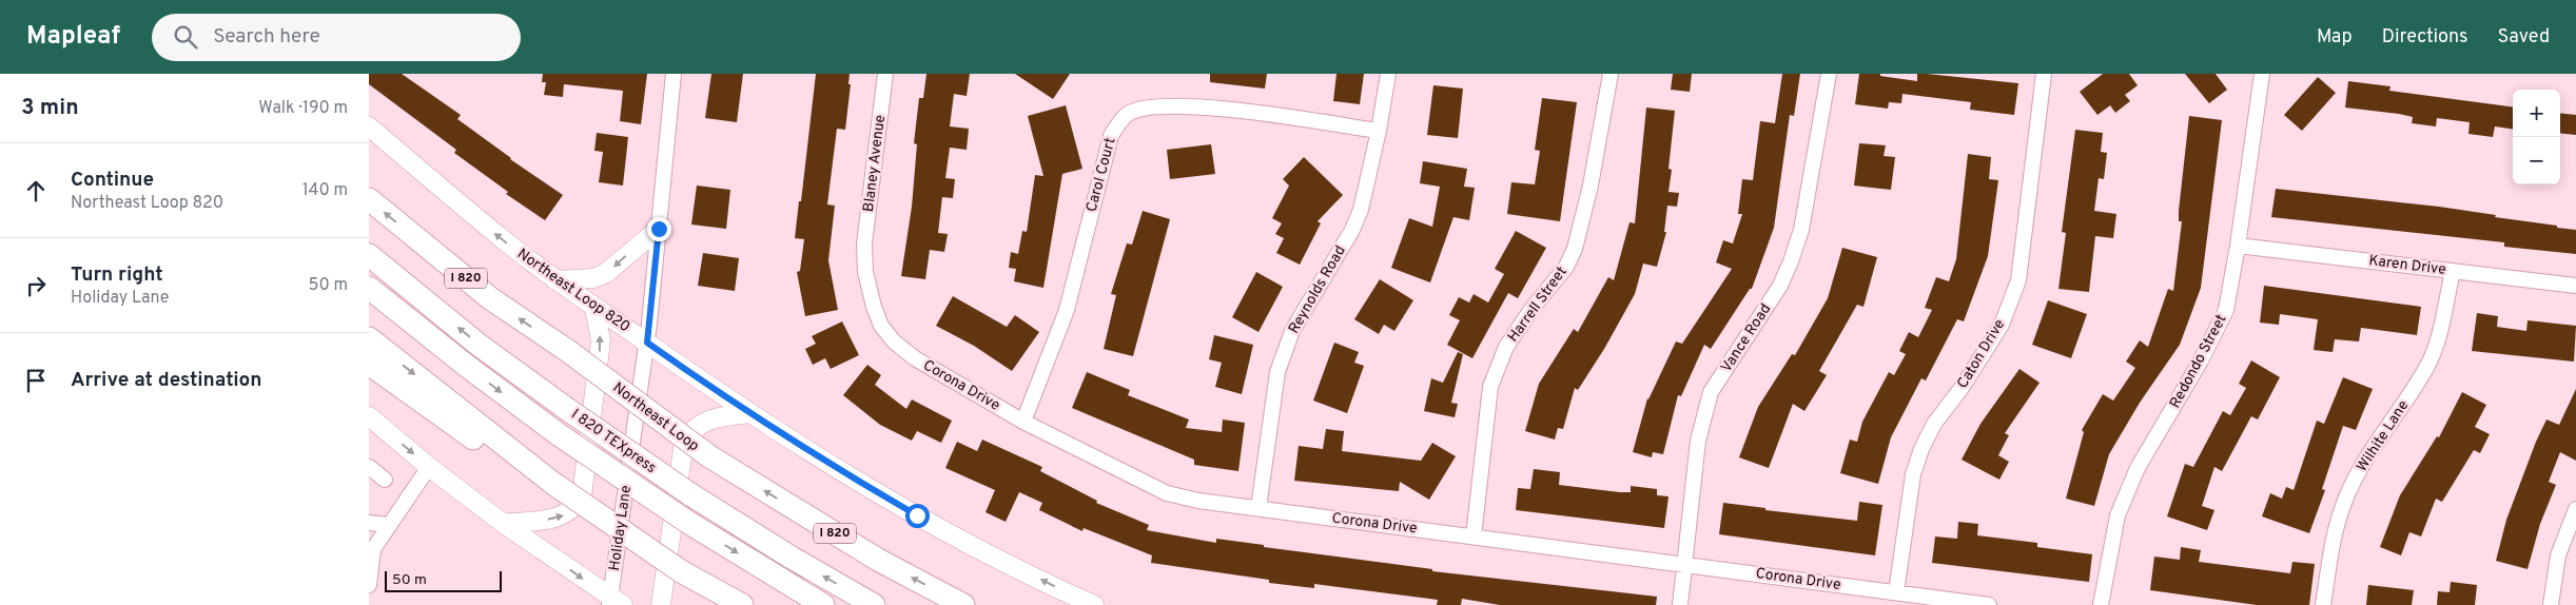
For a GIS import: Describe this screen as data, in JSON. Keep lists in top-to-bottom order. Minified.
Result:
{"streets":{"highway":["I 820","Northeast Loop","I 820 TEXpress"],"main road":["Northeast Loop 820"],"street":["Blaney Avenue","Carol Court","Karen Drive","Reynolds Road","Harrell Street","Vance Road","Caton Drive","Redondo Street","Corona Drive","Wilhite Lane","Holiday Lane"]},"crossings":[["Blaney Avenue","Corona Drive"],["Carol Court","Reynolds Road"],["Carol Court","Corona Drive"],["Karen Drive","Redondo Street"],["Karen Drive","Wilhite Lane"],["Reynolds Road","Corona Drive"],["Northeast Loop 820","Holiday Lane"],["Harrell Street","Corona Drive"],["Vance Road","Corona Drive"],["Caton Drive","Corona Drive"]],"one_way":["Northeast Loop 820"],"scale_bar":"50 m","page":{"header":"Mapleaf","search":"Search here","nav":["Map","Directions","Saved"],"heading":["3 min","Walk · 190 m"],"map_buttons":["+","−"],"list":[["Continue","Northeast Loop 820","140 m"],["Turn right","Holiday Lane","50 m"],"Arrive at destination"],"scale":"50 m"}}
